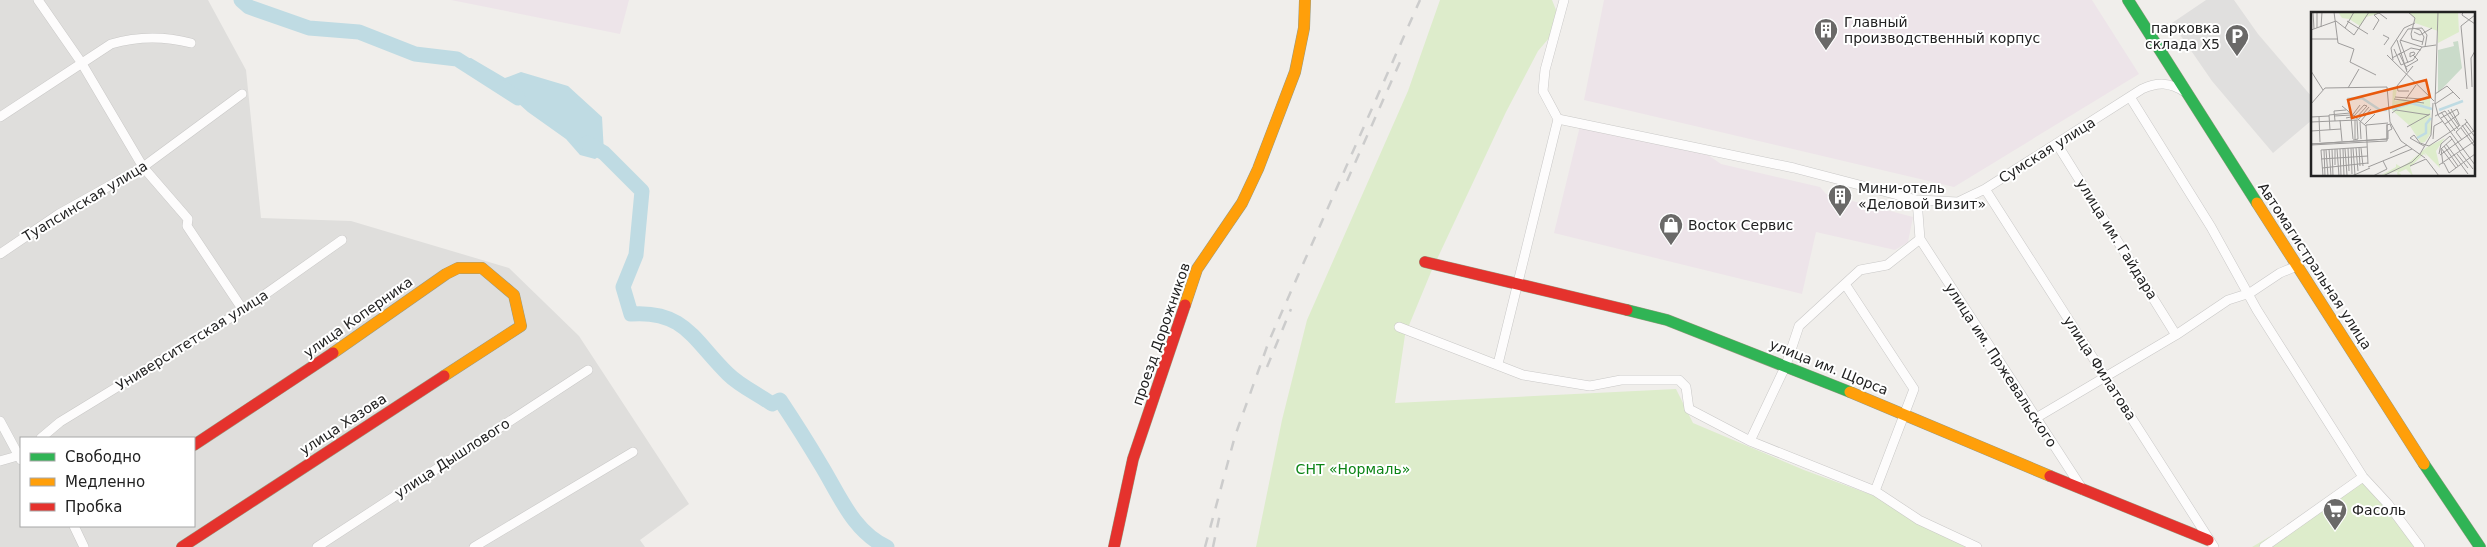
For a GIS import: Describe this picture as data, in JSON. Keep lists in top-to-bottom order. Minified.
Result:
{"streets":{"street":["Сумская улица","Туапсинская улица","улица им. Гайдара","Автомагистральная улица","улица Коперника","проезд Дорожников","Университетская улица","улица им. Пржевальского","улица им. Щорса","улица Филатова","улица Хазова","улица Дышлового"]},"crossings":[["Сумская улица","улица им. Гайдара"],["Сумская улица","Автомагистральная улица"],["Сумская улица","улица Филатова"],["улица Коперника","улица Хазова"],["улица им. Пржевальского","улица им. Щорса"],["улица им. Щорса","улица Филатова"]],"parks":["СНТ «Нормаль»"],"places":{"building":["Главный производственный корпус","Мини-отель «Деловой Визит»"],"parking":["парковка склада X5"],"shop":["Восtок Сервис"],"supermarket":["Фасоль"]},"legend":["Свободно","Медленно","Пробка"]}
